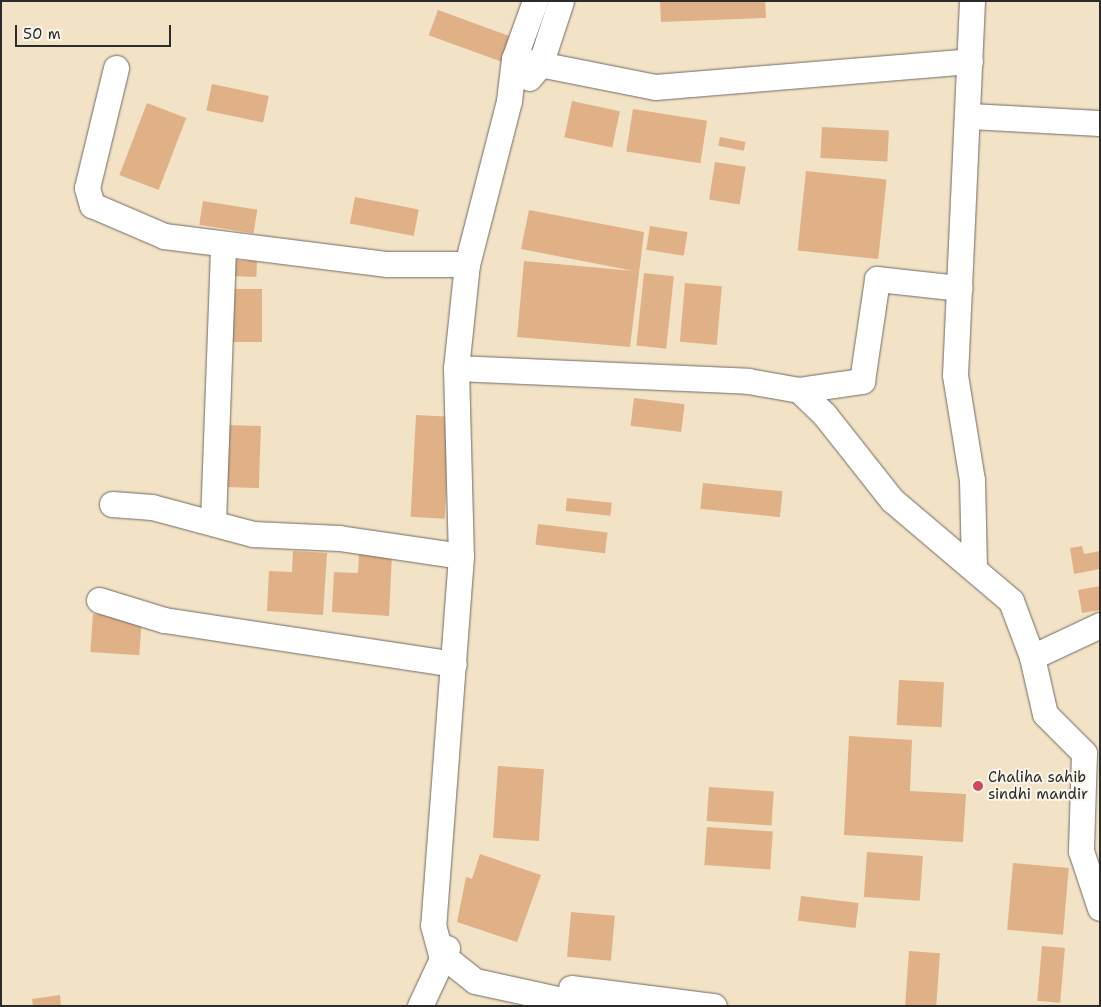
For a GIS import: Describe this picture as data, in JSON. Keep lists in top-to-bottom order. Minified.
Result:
{"places":["Chaliha sahib sindhi mandir"],"scale_bar":"50 m"}
